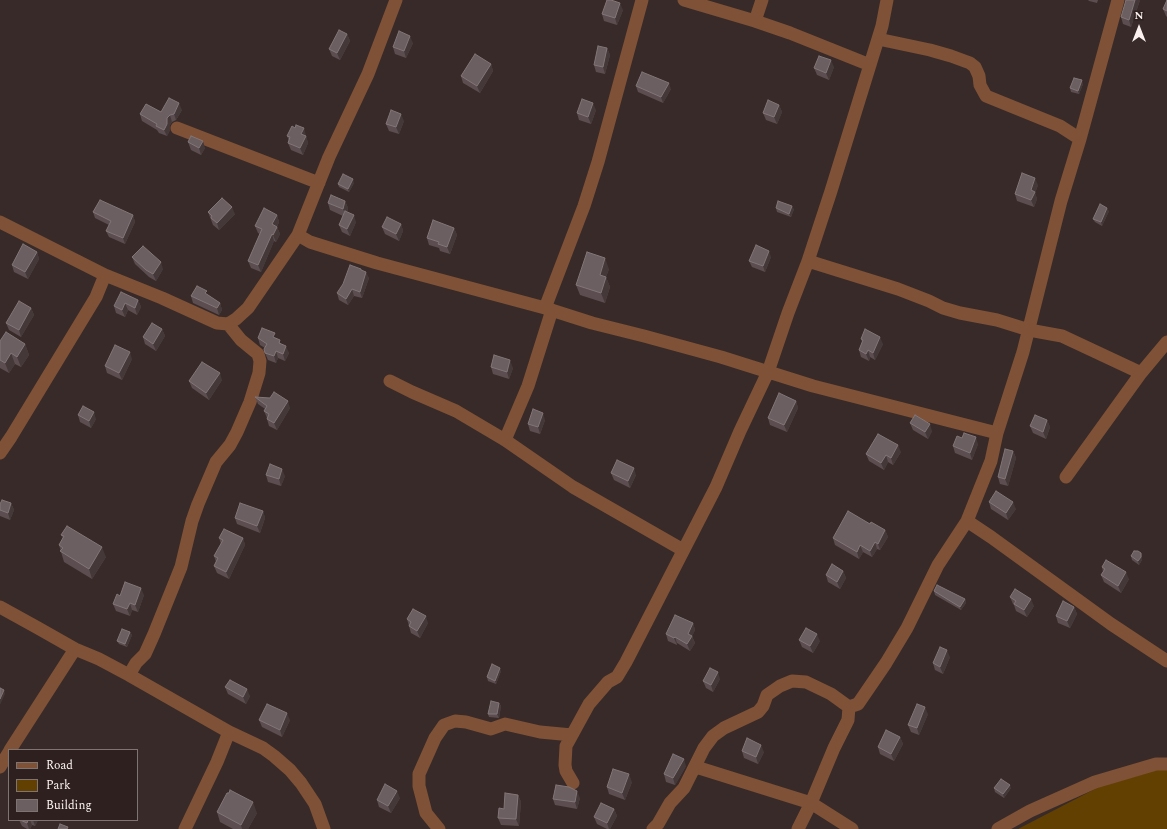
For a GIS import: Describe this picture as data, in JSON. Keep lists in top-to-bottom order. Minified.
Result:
{"legend":["Road","Park","Building"],"north":"top"}
